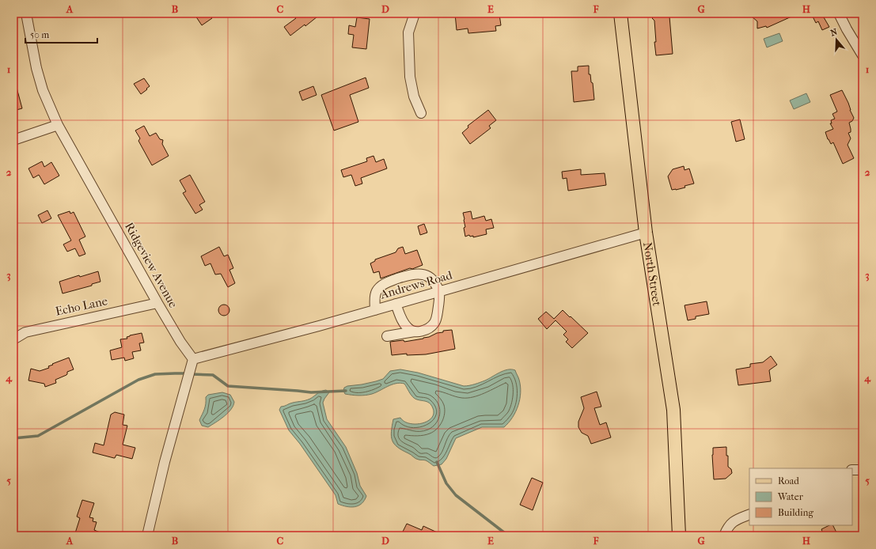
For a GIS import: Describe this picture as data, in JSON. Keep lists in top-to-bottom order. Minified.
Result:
{"streets":{"main road":["North Street"],"street":["Ridgeview Avenue","Andrews Road","Echo Lane"]},"crossings":[["Ridgeview Avenue","Andrews Road"],["Ridgeview Avenue","Echo Lane"],["North Street","Andrews Road"]],"legend":["Road","Water","Building"],"scale_bar":"50 m","north":"top","grid":{"columns":["A","B","C","D","E","F","G","H"],"rows":["1","2","3","4","5"]}}
